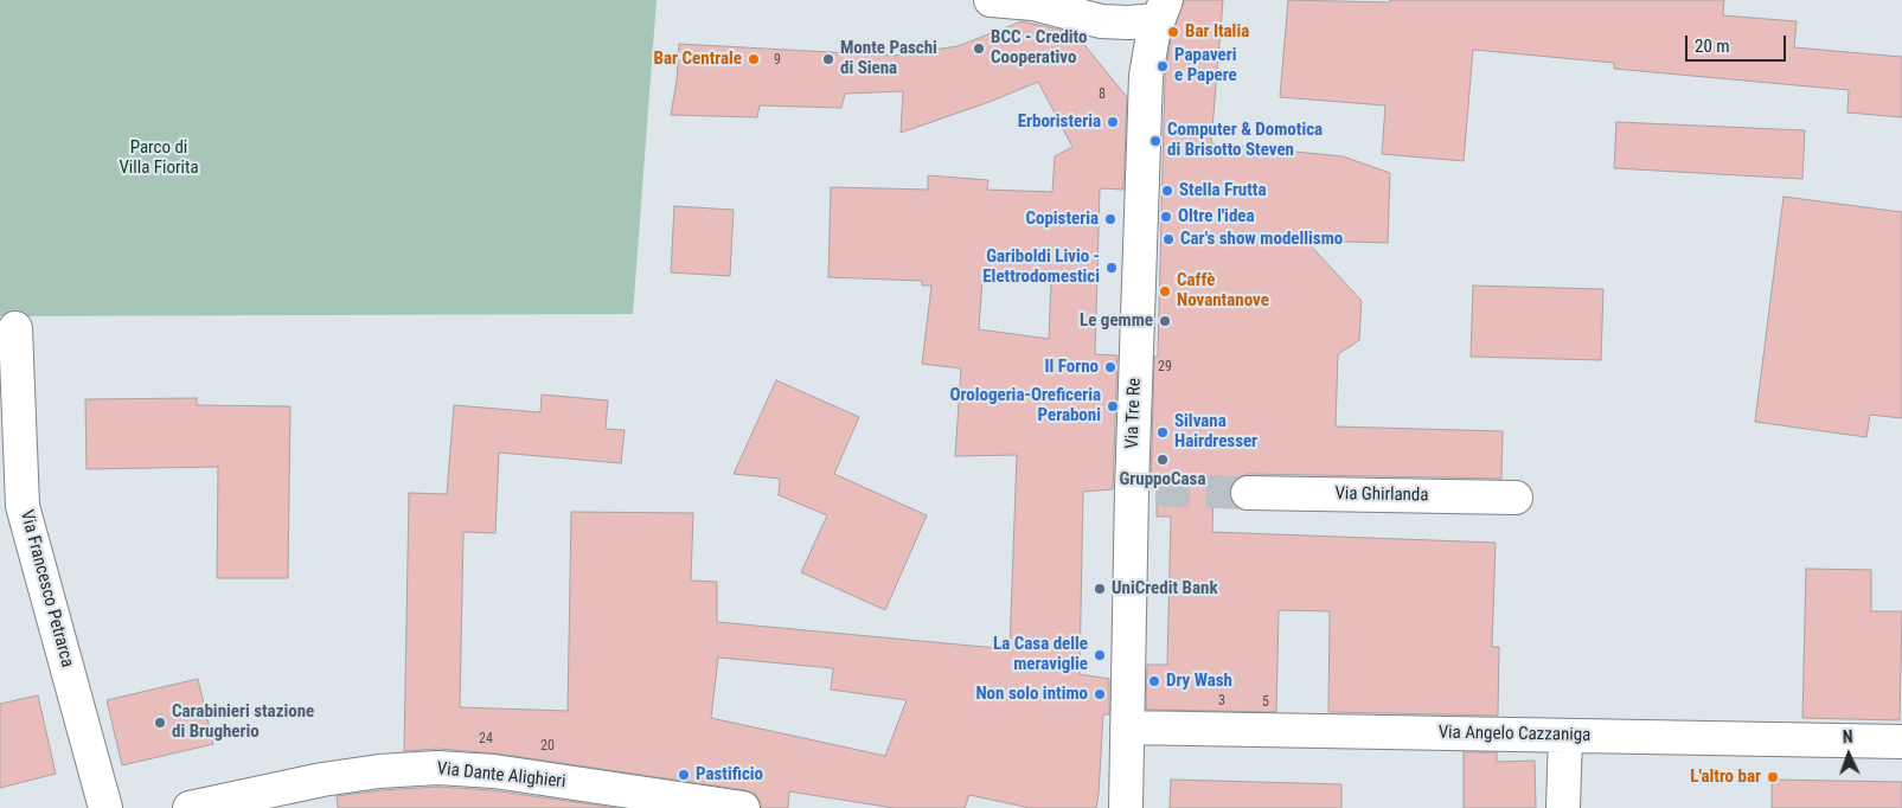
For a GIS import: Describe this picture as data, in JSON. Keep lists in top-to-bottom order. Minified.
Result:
{"streets":{"street":["Via Tre Re","Via Ghirlanda","Via Francesco Petrarca","Via Angelo Cazzaniga","Via Dante Alighieri"]},"crossings":[["Via Tre Re","Via Angelo Cazzaniga"]],"parks":["Parco di Villa Fiorita"],"places":["Bar Italia","BCC - Credito Cooperativo","Bar Centrale","Monte Paschi di Siena","Papaveri e Papere","Erboristeria","Computer & Domotica di Brisotto Steven","Stella Frutta","Oltre l'idea","Copisteria","Car's show modellismo","Gariboldi Livio - Elettrodomestici","Caffè Novantanove","Le gemme","Il Forno","Orologeria-Oreficeria Peraboni","Silvana Hairdresser","GruppoCasa","UniCredit Bank","La Casa delle meraviglie","Dry Wash","Non solo intimo","Carabinieri stazione di Brugherio","Pastificio","L'altro bar"],"house_numbers":["9","8","29","3","5","24","20"],"scale_bar":"20 m","north":"top"}
